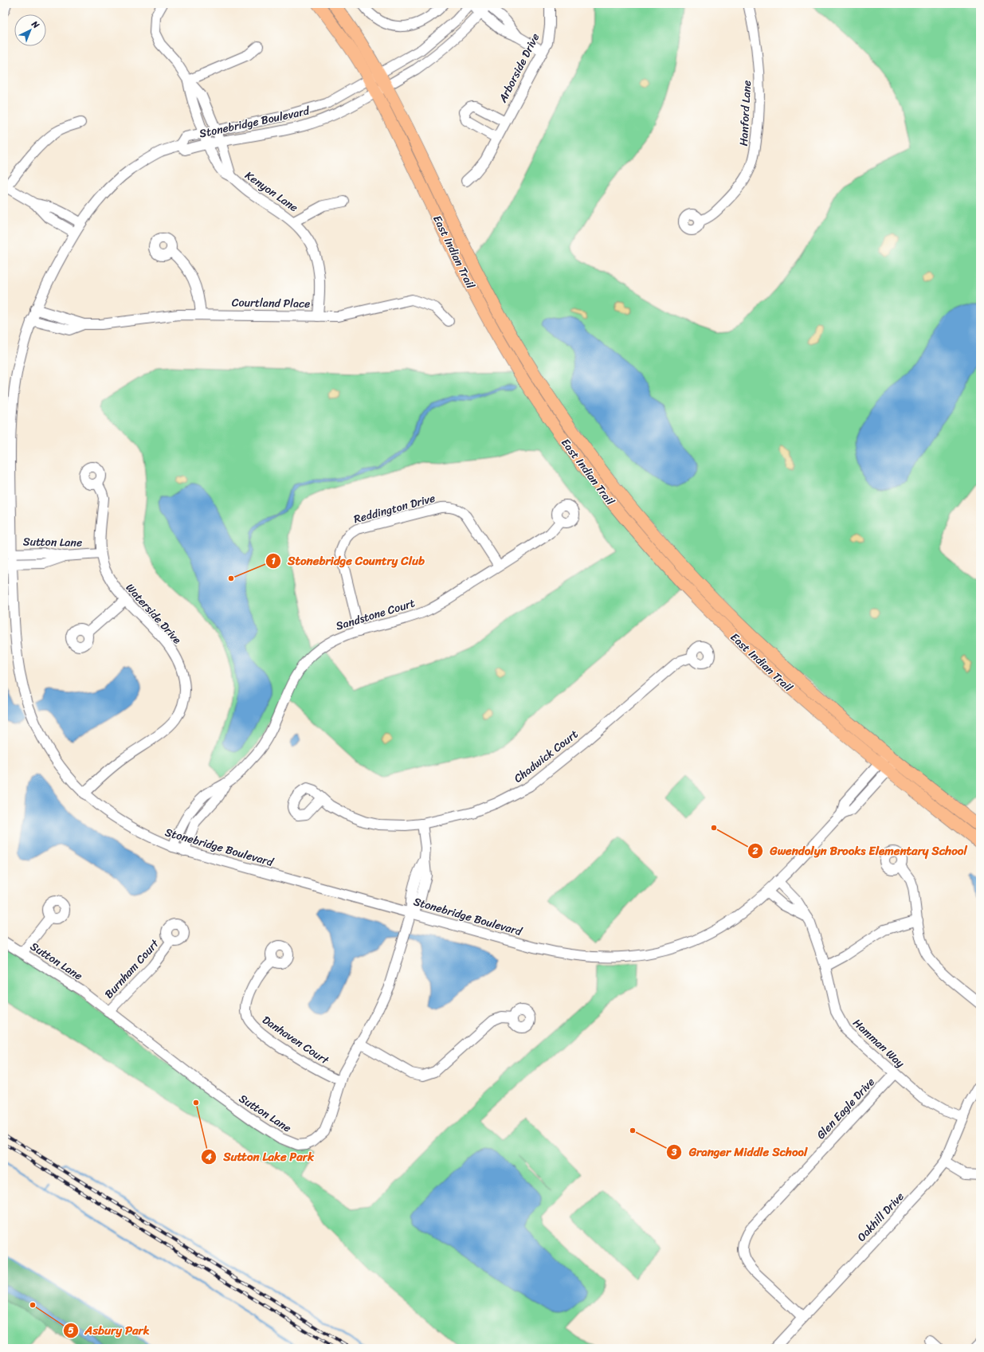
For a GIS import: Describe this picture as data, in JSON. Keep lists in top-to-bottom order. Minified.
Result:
{"streets":{"main road":["East Indian Trail"],"street":["Arborside Drive","Hanford Lane","Stonebridge Boulevard","Kenyon Lane","Courtland Place","Reddington Drive","Sutton Lane","Waterside Drive","Sandstone Court","Chadwick Court","Burnham Court","Danhaven Court","Hamman Way","Glen Eagle Drive","Oakhill Drive"]},"crossings":[["Stonebridge Boulevard","Kenyon Lane"],["Stonebridge Boulevard","East Indian Trail"],["Stonebridge Boulevard","Courtland Place"],["Stonebridge Boulevard","Sutton Lane"],["Stonebridge Boulevard","Waterside Drive"],["Stonebridge Boulevard","Sandstone Court"],["Stonebridge Boulevard","Hamman Way"],["Kenyon Lane","Courtland Place"],["Reddington Drive","Sandstone Court"],["Sutton Lane","Waterside Drive"],["Sutton Lane","Chadwick Court"],["Sutton Lane","Burnham Court"],["Sutton Lane","Danhaven Court"],["Hamman Way","Glen Eagle Drive"],["Hamman Way","Oakhill Drive"],["Glen Eagle Drive","Oakhill Drive"]],"places":["Stonebridge Country Club","Gwendolyn Brooks Elementary School","Sutton Lake Park","Granger Middle School","Asbury Park"],"north":"top right"}
